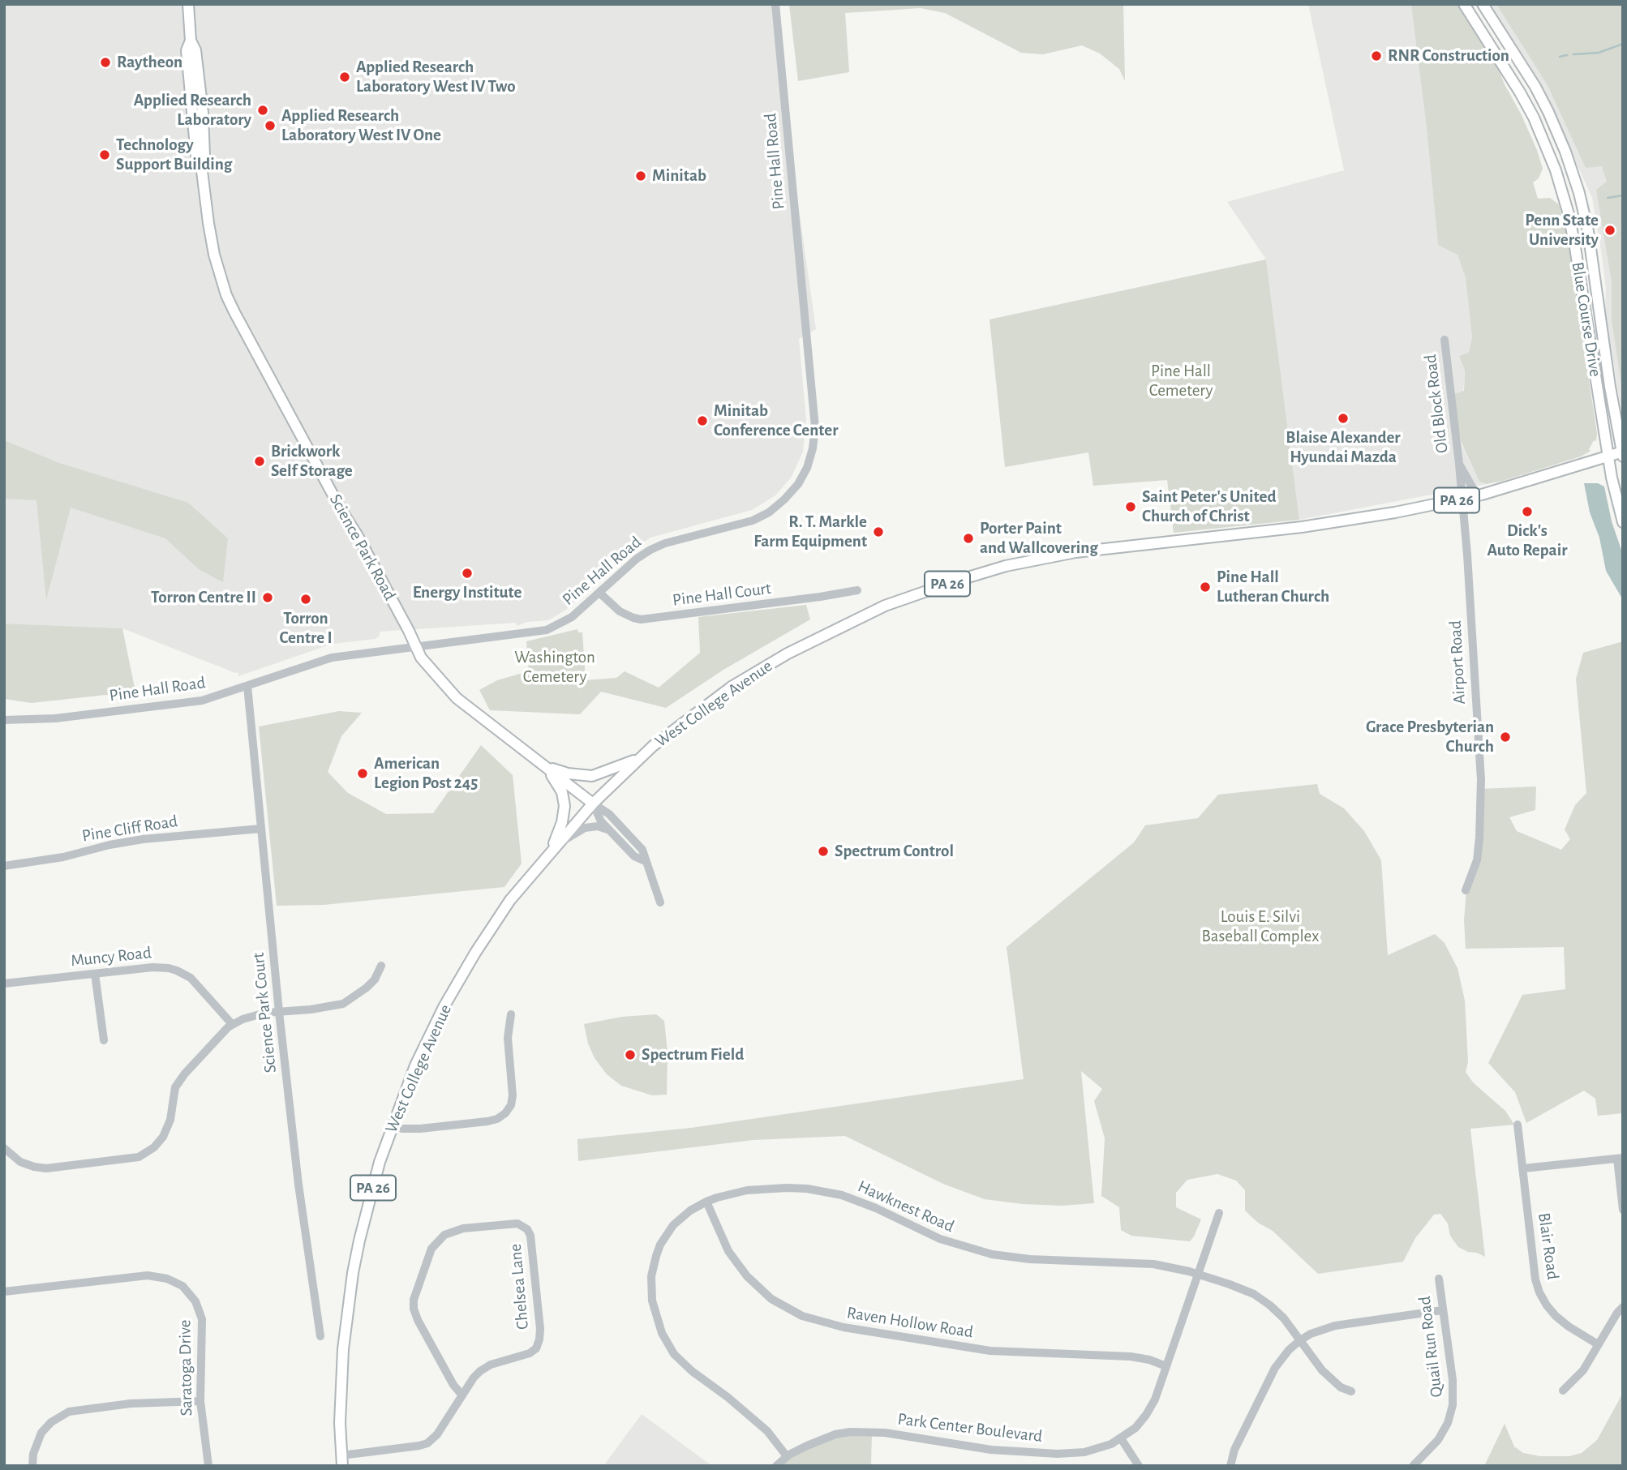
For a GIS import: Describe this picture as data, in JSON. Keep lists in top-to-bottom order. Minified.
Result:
{"streets":{"main road":["Blue Course Drive","PA 26","Science Park Road","West College Avenue"],"street":["Pine Hall Road","Old Block Road","Pine Hall Court","Airport Road","Pine Cliff Road","Muncy Road","Science Park Court","Hawknest Road","Blair Road","Chelsea Lane","Raven Hollow Road","Quail Run Road","Saratoga Drive","Park Center Boulevard"]},"crossings":[["Pine Hall Road","Science Park Road"],["Pine Hall Road","Pine Hall Court"],["Pine Hall Road","Science Park Court"],["Blue Course Drive","West College Avenue"],["Old Block Road","Airport Road"],["Old Block Road","West College Avenue"],["Science Park Road","West College Avenue"],["Airport Road","West College Avenue"],["West College Avenue","Chelsea Lane"],["Pine Cliff Road","Science Park Court"],["Hawknest Road","Raven Hollow Road"],["Hawknest Road","Park Center Boulevard"],["Raven Hollow Road","Park Center Boulevard"]],"parks":["Pine Hall Cemetery","Washington Cemetery","Louis E. Silvi Baseball Complex"],"places":["RNR Construction","Raytheon","Applied Research Laboratory West IV Two","Applied Research Laboratory","Applied Research Laboratory West IV One","Technology Support Building","Minitab","Penn State University","Blaise Alexander Hyundai Mazda","Minitab Conference Center","Brickwork Self Storage","Saint Peter's United Church of Christ","Dick's Auto Repair","R. T. Markle Farm Equipment","Porter Paint and Wallcovering","Energy Institute","Pine Hall Lutheran Church","Torron Centre II","Torron Centre I","Grace Presbyterian Church","American Legion Post 245","Spectrum Control","Spectrum Field"]}
